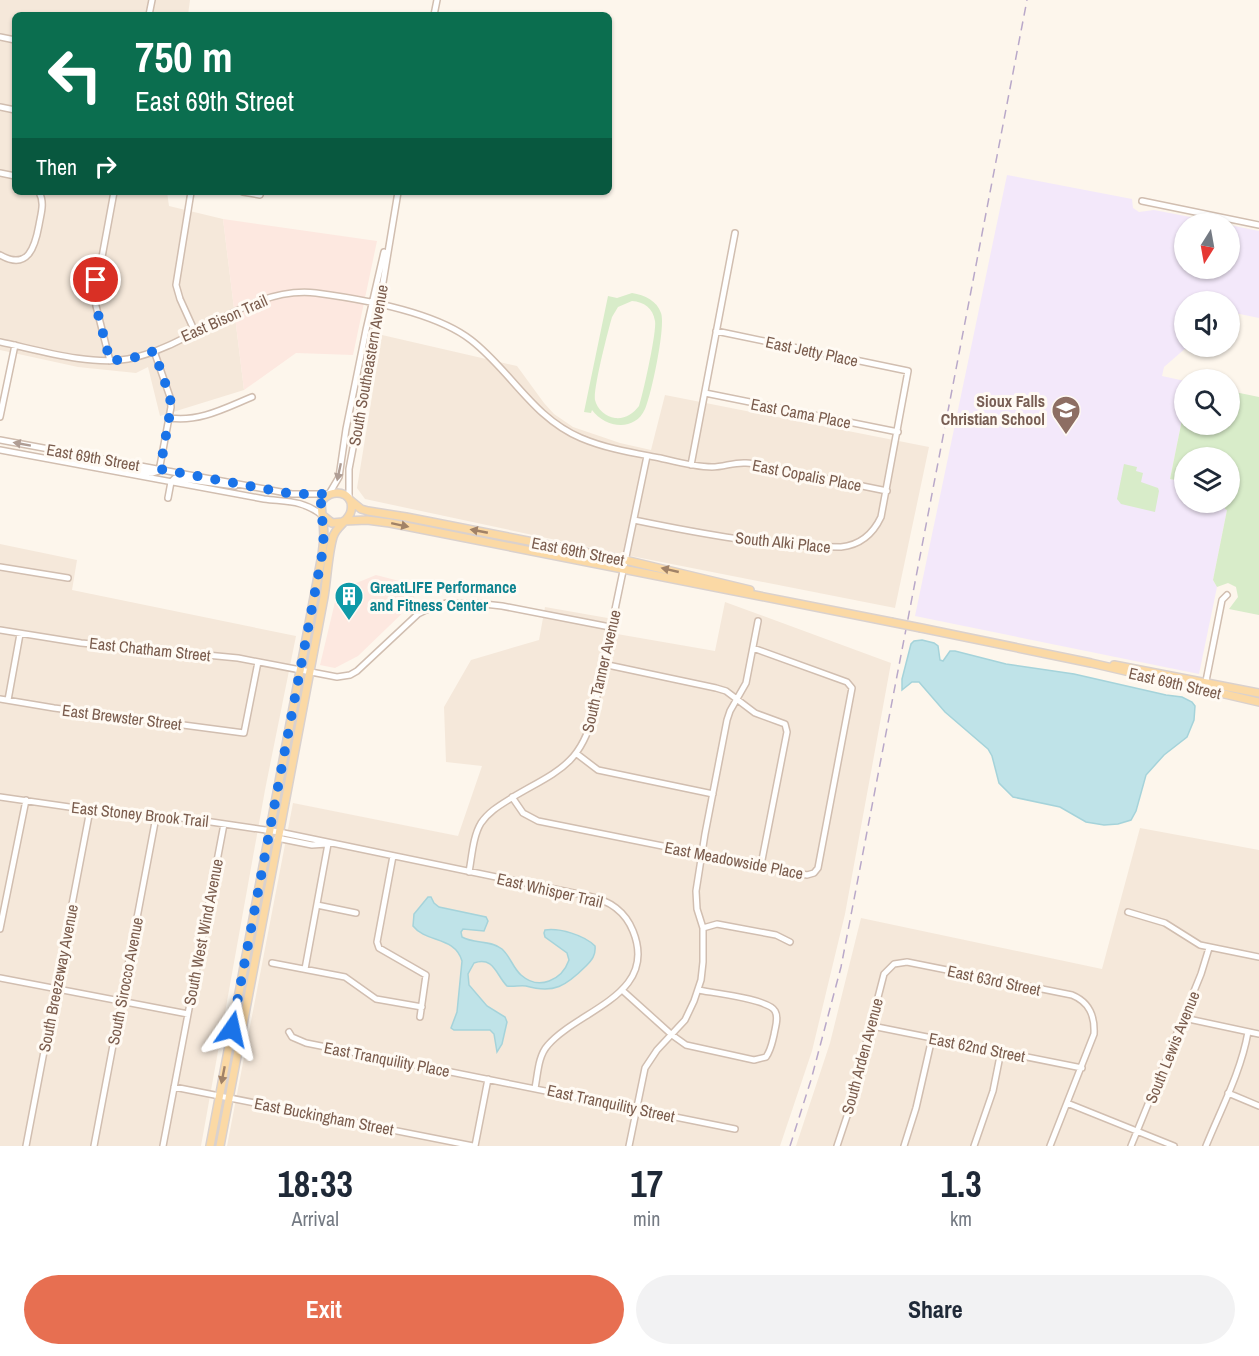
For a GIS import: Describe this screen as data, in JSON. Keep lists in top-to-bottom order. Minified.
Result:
{"streets":{"main road":["East 69th Street"],"street":["East Bison Trail","East Jetty Place","South Southeastern Avenue","East Cama Place","East Copalis Place","South Alki Place","East Chatham Street","South Tanner Avenue","East Brewster Street","East Stoney Brook Trail","East Meadowside Place","East Whisper Trail","South West Wind Avenue","South Breezeway Avenue","East 63rd Street","South Sirocco Avenue","East 62nd Street","South Lewis Avenue","South Arden Avenue","East Tranquility Place","East Tranquility Street","East Buckingham Street"]},"crossings":[["East Bison Trail","South Southeastern Avenue"],["East Bison Trail","East Copalis Place"],["East Bison Trail","South Tanner Avenue"],["East Jetty Place","South Alki Place"],["South Southeastern Avenue","East 69th Street"],["East Cama Place","South Alki Place"],["East 69th Street","South Tanner Avenue"],["East Copalis Place","South Alki Place"],["South Alki Place","South Tanner Avenue"],["East Chatham Street","South Tanner Avenue"],["East Chatham Street","East Brewster Street"],["South Tanner Avenue","East Meadowside Place"],["South Tanner Avenue","East Whisper Trail"],["East Stoney Brook Trail","East Whisper Trail"],["East Stoney Brook Trail","South West Wind Avenue"],["East Stoney Brook Trail","South Breezeway Avenue"],["East Stoney Brook Trail","South Sirocco Avenue"],["East Whisper Trail","East Tranquility Street"],["South West Wind Avenue","East Buckingham Street"],["East 63rd Street","East 62nd Street"],["East 63rd Street","South Arden Avenue"],["East 62nd Street","South Arden Avenue"],["East Tranquility Place","East Tranquility Street"]],"places":{"school or university":["Sioux Falls Christian School"],"building":["GreatLIFE Performance and Fitness Center"]},"north":"bottom","page":{"turn":["750 m","East 69th Street"],"then":"Then","eta":["18:33","Arrival","17","min","1.3","km"],"buttons":["Exit","Share"]}}
